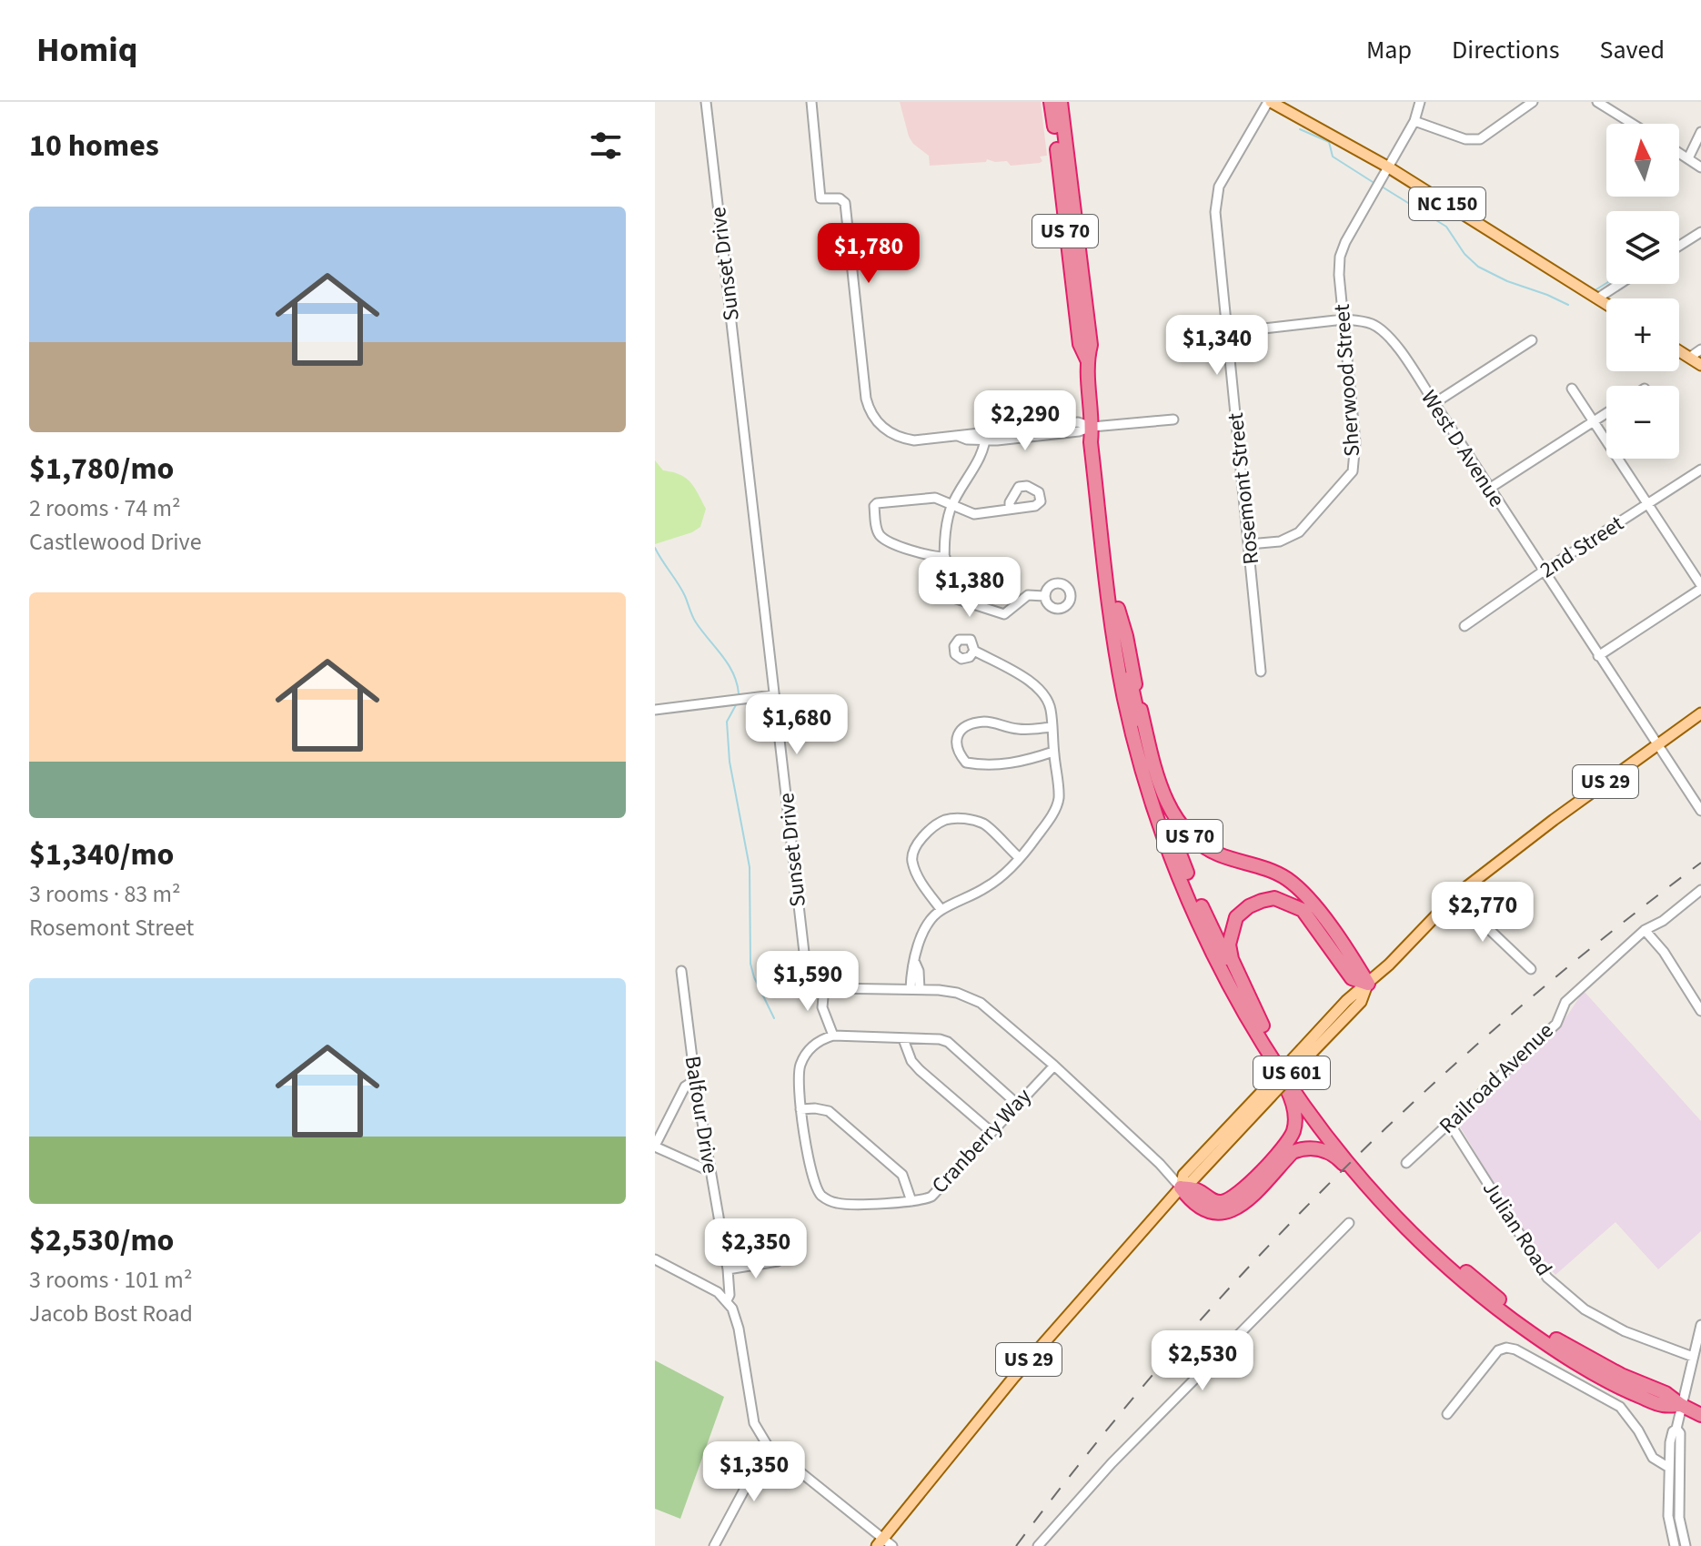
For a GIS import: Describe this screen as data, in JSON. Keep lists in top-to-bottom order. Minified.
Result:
{"streets":{"highway":["US 70","US 601"],"main road":["NC 150","US 29"],"street":["Sunset Drive","Sherwood Street","West D Avenue","Rosemont Street","2nd Street","Railroad Avenue","Balfour Drive","Cranberry Way","Julian Road"]},"crossings":[["NC 150","Sherwood Street"],["NC 150","Rosemont Street"],["US 70","US 29"],["US 70","US 601"],["Sherwood Street","West D Avenue"],["Sherwood Street","Rosemont Street"],["West D Avenue","Rosemont Street"],["West D Avenue","2nd Street"],["West D Avenue","US 29"],["Railroad Avenue","Julian Road"]],"north":"top","page":{"header":"Homiq","nav":["Map","Directions","Saved"],"heading":"10 homes","map_buttons":["+","−"],"list":[{"name":"$1,780/mo","note":"2 rooms · 74 m² · Castlewood Drive"},{"name":"$1,340/mo","note":"3 rooms · 83 m² · Rosemont Street"},{"name":"$2,530/mo","note":"3 rooms · 101 m² · Jacob Bost Road"}],"price":["$1,780","$1,340","$2,290","$1,380","$1,680","$2,770","$1,590","$2,350","$2,530","$1,350"]}}
